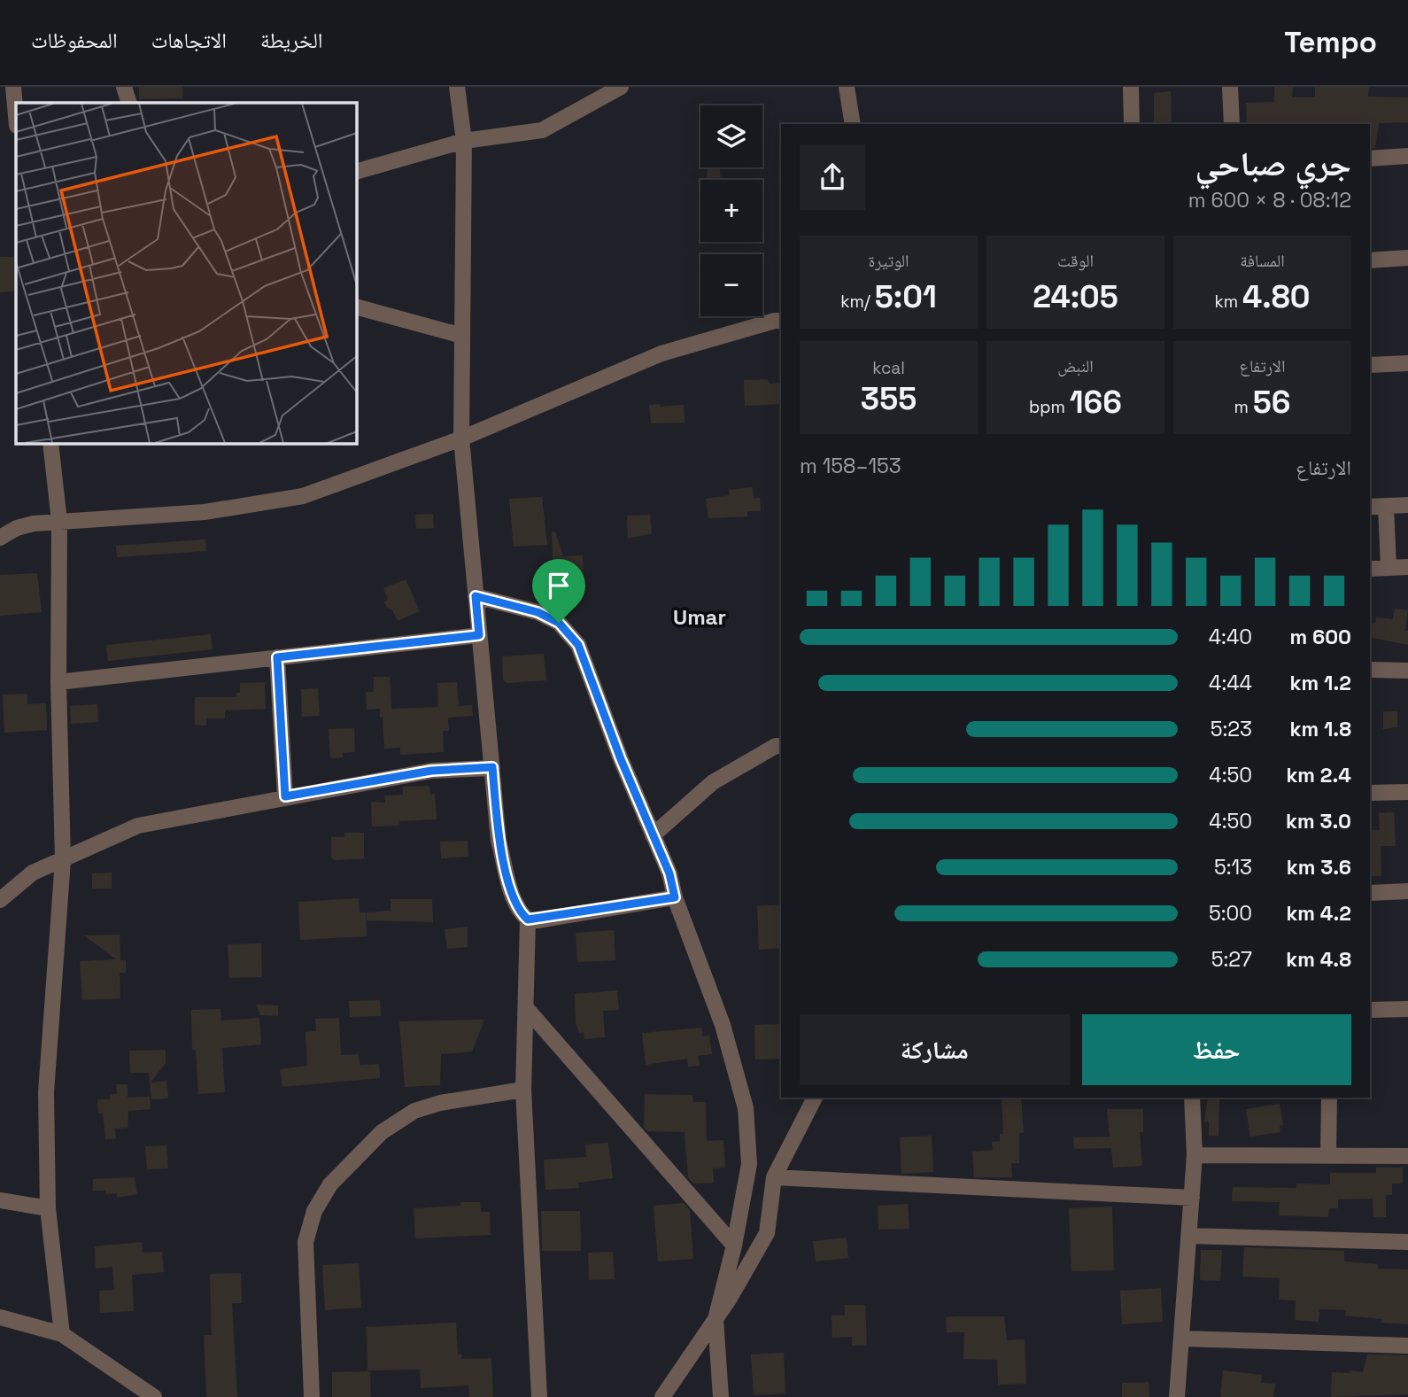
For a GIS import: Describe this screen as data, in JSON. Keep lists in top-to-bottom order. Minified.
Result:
{"districts":["Umar"],"page":{"header":"Tempo","nav":["الخريطة","الاتجاهات","المحفوظات"],"map_buttons":["+","−"],"heading":["جري صباحي","08:12 · 8 × 600 m"],"stats":[["المسافة","4.80 km"],["الوقت","24:05"],["الوتيرة","5:01 /km"],["الارتفاع","56 m"],["النبض","166 bpm"],["kcal","355"]],"chart":["الارتفاع","153–158 m"],"list":[{"name":"600 m","note":"4:40"},{"name":"1.2 km","note":"4:44"},{"name":"1.8 km","note":"5:23"},{"name":"2.4 km","note":"4:50"},{"name":"3.0 km","note":"4:50"},{"name":"3.6 km","note":"5:13"},{"name":"4.2 km","note":"5:00"},{"name":"4.8 km","note":"5:27"}],"buttons":["حفظ","مشاركة"]}}
